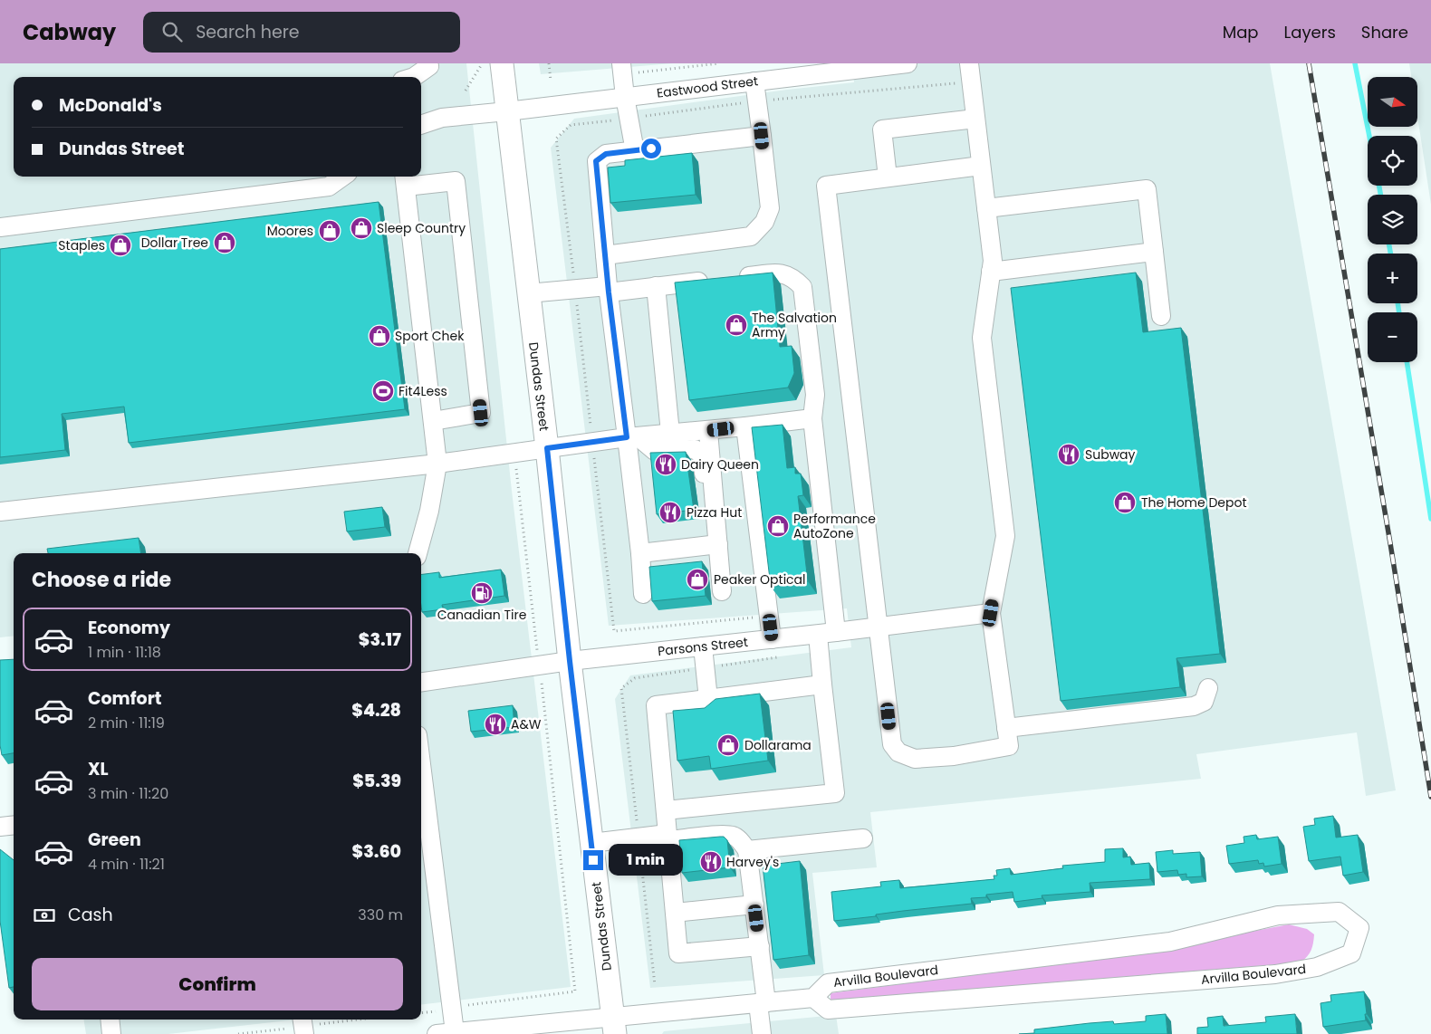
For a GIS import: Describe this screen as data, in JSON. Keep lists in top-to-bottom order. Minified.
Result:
{"streets":{"main road":["Dundas Street"],"street":["Eastwood Street","Parsons Street","Arvilla Boulevard"]},"crossings":[["Eastwood Street","Dundas Street"],["Dundas Street","Parsons Street"]],"places":{"shop":["Sleep Country","Moores","Dollar Tree","Staples","The Salvation Army","Sport Chek","The Home Depot","Performance AutoZone","Peaker Optical","Dollarama"],"sports":["Fit4Less"],"restaurant":["Subway","Dairy Queen","Pizza Hut","A&W","Harvey's"],"fuel station":["Canadian Tire"]},"north":"right","page":{"header":"Cabway","search":"Search here","nav":["Map","Layers","Share"],"map_buttons":["+","−"],"banner":["McDonald's","Dundas Street"],"heading":"Choose a ride","list":[{"name":"Economy","note":"1 min · 11:18","value":"$3.17"},{"name":"Comfort","note":"2 min · 11:19","value":"$4.28"},{"name":"XL","note":"3 min · 11:20","value":"$5.39"},{"name":"Green","note":"4 min · 11:21","value":"$3.60"}],"bubble":"1 min","pay":["Cash","330 m"],"buttons":"Confirm"}}
